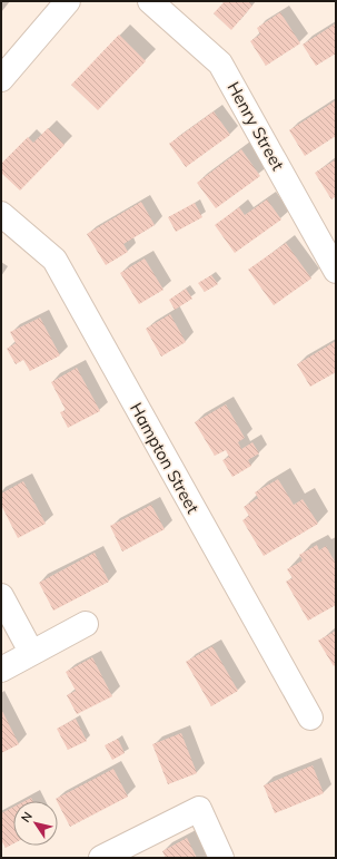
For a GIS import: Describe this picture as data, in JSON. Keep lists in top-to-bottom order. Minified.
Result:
{"streets":{"street":["Henry Street","Hampton Street"]},"north":"top left"}
